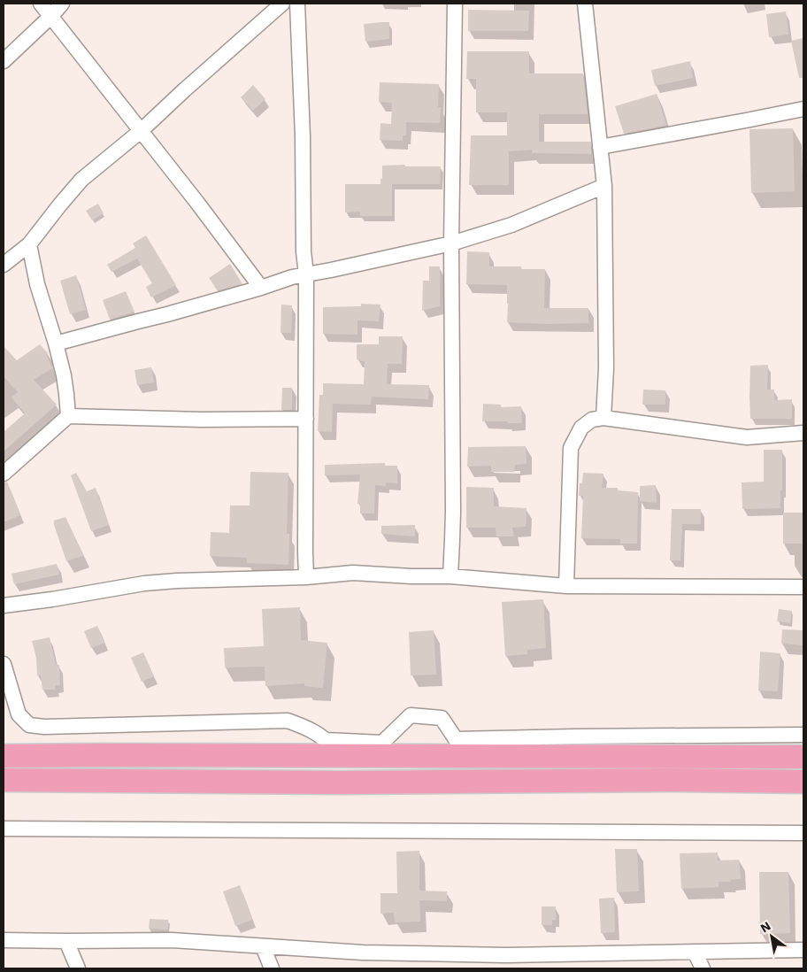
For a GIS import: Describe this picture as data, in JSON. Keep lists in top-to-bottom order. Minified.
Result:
{"north":"top left"}
